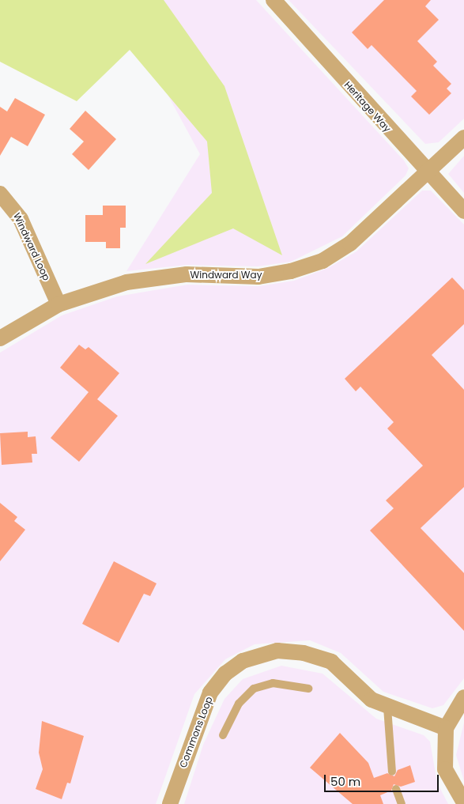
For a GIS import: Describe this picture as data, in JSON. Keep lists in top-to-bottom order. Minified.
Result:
{"streets":{"street":["Heritage Way","Windward Loop","Windward Way","Commons Loop"]},"crossings":[["Heritage Way","Windward Way"],["Windward Loop","Windward Way"]],"scale_bar":"50 m"}
